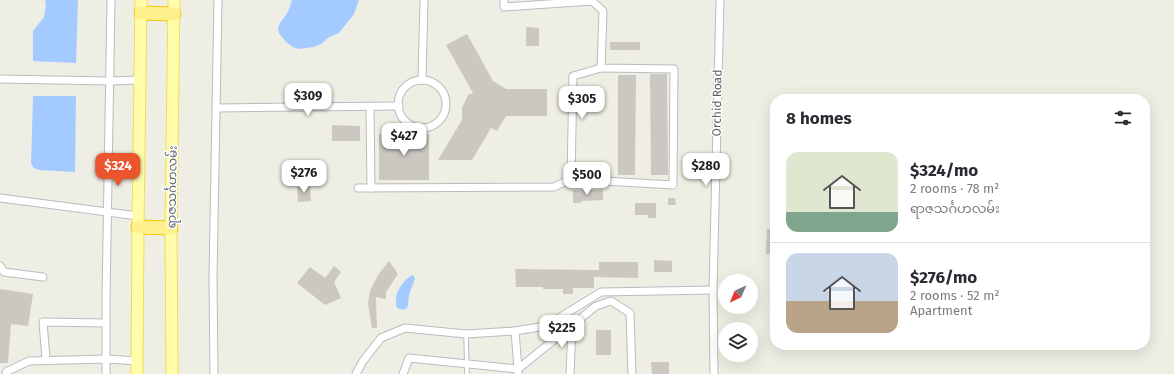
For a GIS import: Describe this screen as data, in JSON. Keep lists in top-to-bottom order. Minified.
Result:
{"streets":{"main road":["ရာဇသင်္ဂဟလမ်း"],"street":["Orchid Road"]},"north":"bottom left","page":{"price":["$309","$305","$427","$324","$280","$276","$500","$225"],"heading":"8 homes","list":[{"name":"$324/mo","note":"2 rooms · 78 m² · ရာဇသင်္ဂဟလမ်း"},{"name":"$276/mo","note":"2 rooms · 52 m² · Apartment"}]}}
